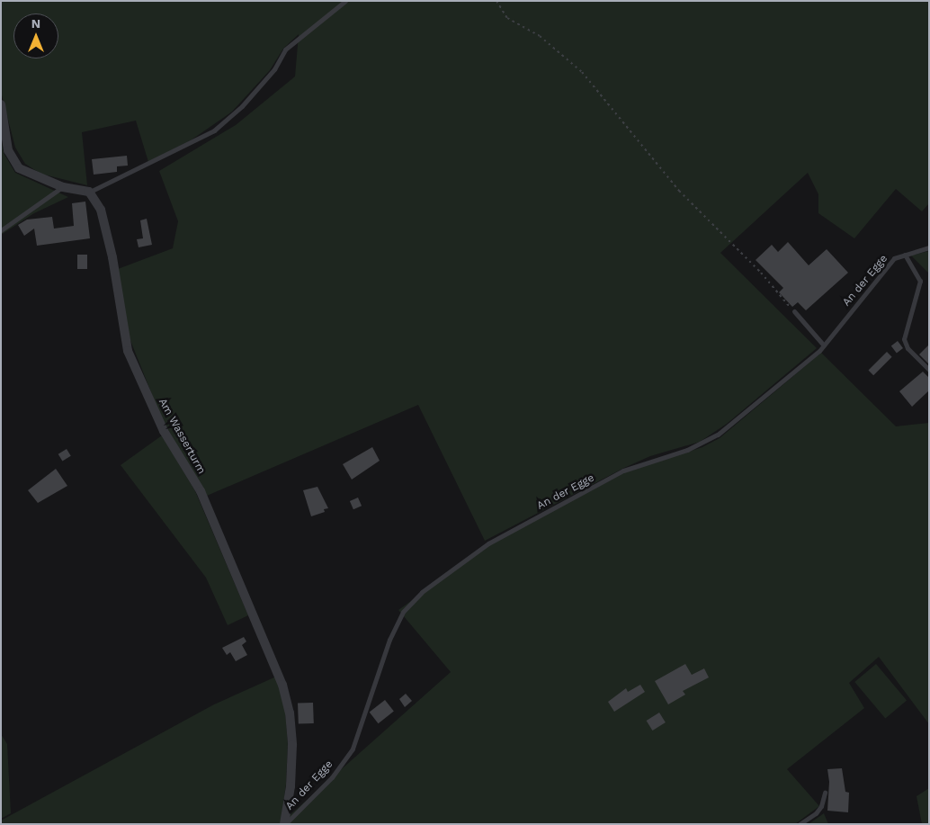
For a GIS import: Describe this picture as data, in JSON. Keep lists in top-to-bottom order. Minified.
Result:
{"streets":{"street":["Am Wasserturm"],"lane":["An der Egge"]},"crossings":[["An der Egge","Am Wasserturm"]],"north":"top"}
